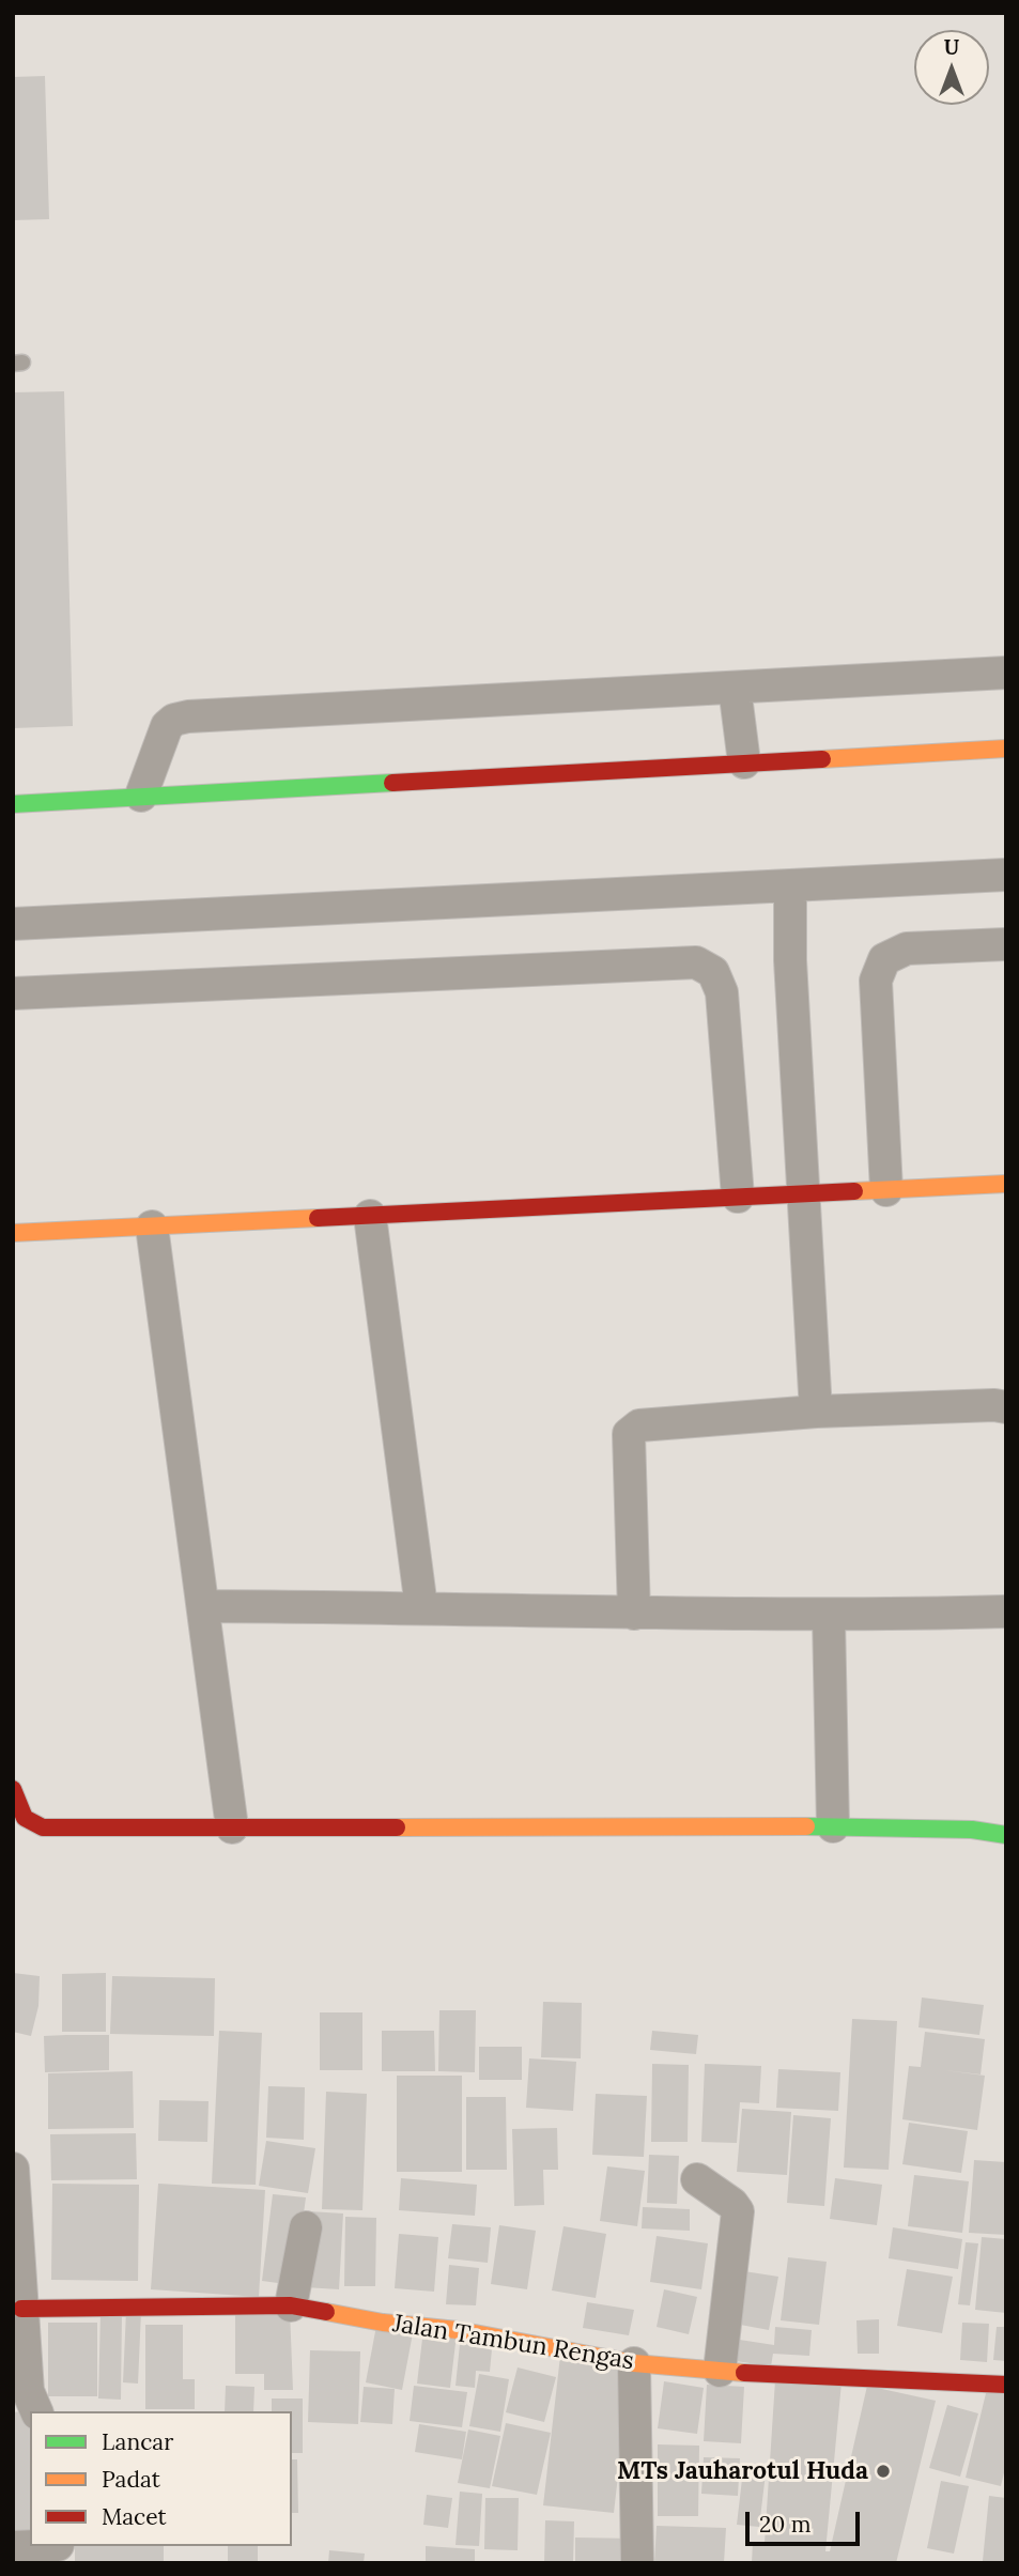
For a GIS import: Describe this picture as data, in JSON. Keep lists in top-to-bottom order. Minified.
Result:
{"streets":{"street":["Jalan Tambun Rengas"]},"places":["MTs Jauharotul Huda"],"legend":["Lancar","Padat","Macet"],"scale_bar":"20 m","north":"top"}
